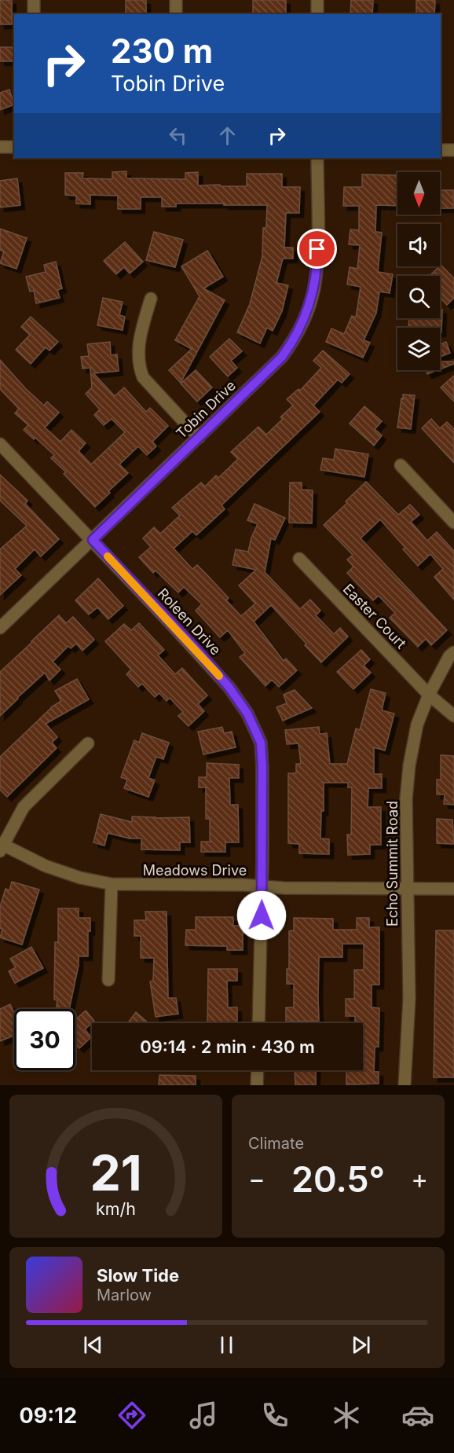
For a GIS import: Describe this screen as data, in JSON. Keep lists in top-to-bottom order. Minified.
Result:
{"streets":{"street":["Tobin Drive","Easter Court","Roleen Drive","Echo Summit Road","Meadows Drive"]},"crossings":[["Tobin Drive","Roleen Drive"],["Easter Court","Echo Summit Road"],["Roleen Drive","Meadows Drive"],["Echo Summit Road","Meadows Drive"]],"north":"bottom","page":{"turn":["230 m","Tobin Drive"],"limit":"30","trip":"09:14 · 2 min · 430 m","tile":"Climate","heat":["−","20.5°","+"],"song":["Slow Tide","Marlow"],"tabs":"09:12","gauge":["21","km/h"]}}
